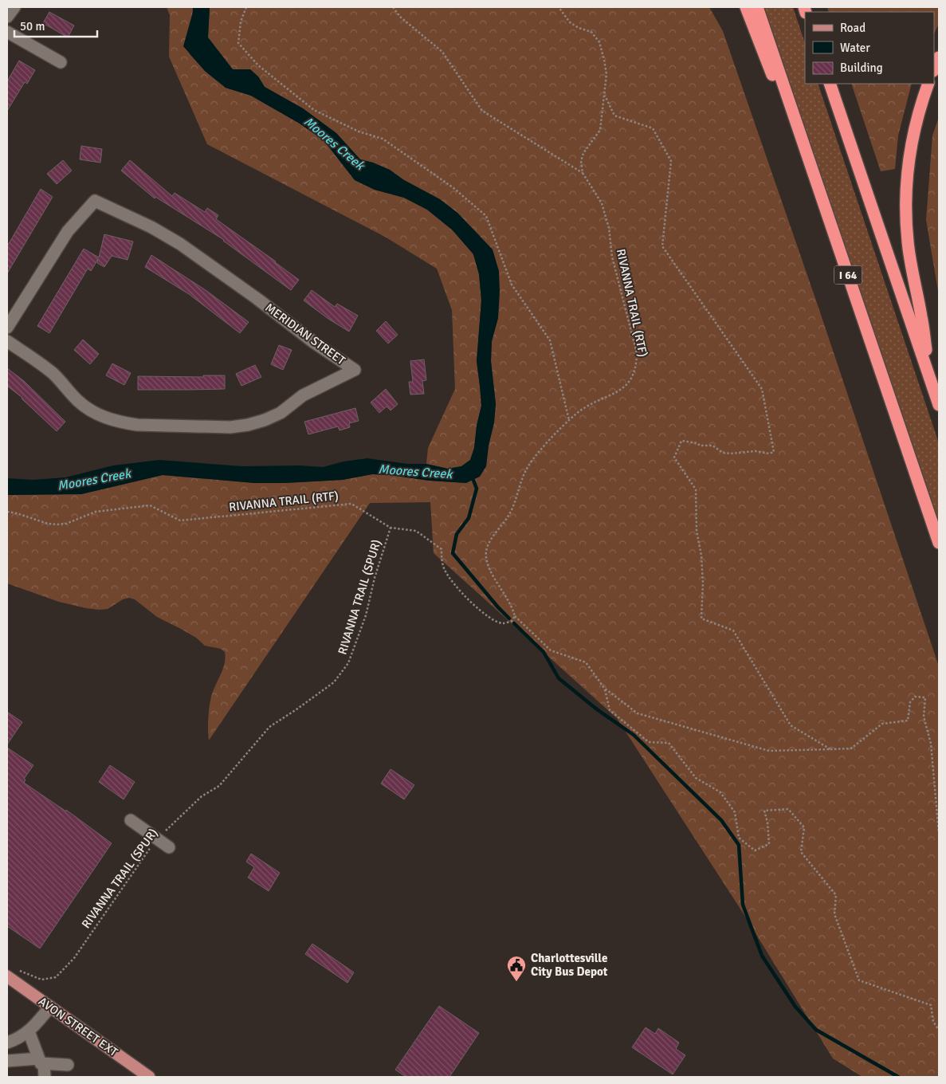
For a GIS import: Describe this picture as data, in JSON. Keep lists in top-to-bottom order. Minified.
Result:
{"streets":{"highway":["I 64"],"main road":["AVON STREET EXT"],"street":["MERIDIAN STREET"],"path":["RIVANNA TRAIL (RTF)","RIVANNA TRAIL (SPUR)"]},"crossings":[["RIVANNA TRAIL (RTF)","RIVANNA TRAIL (SPUR)"],["RIVANNA TRAIL (SPUR)","AVON STREET EXT"]],"water":["Moores Creek"],"places":{"public building":["Charlottesville City Bus Depot"]},"legend":["Road","Water","Building"],"scale_bar":"50 m"}
